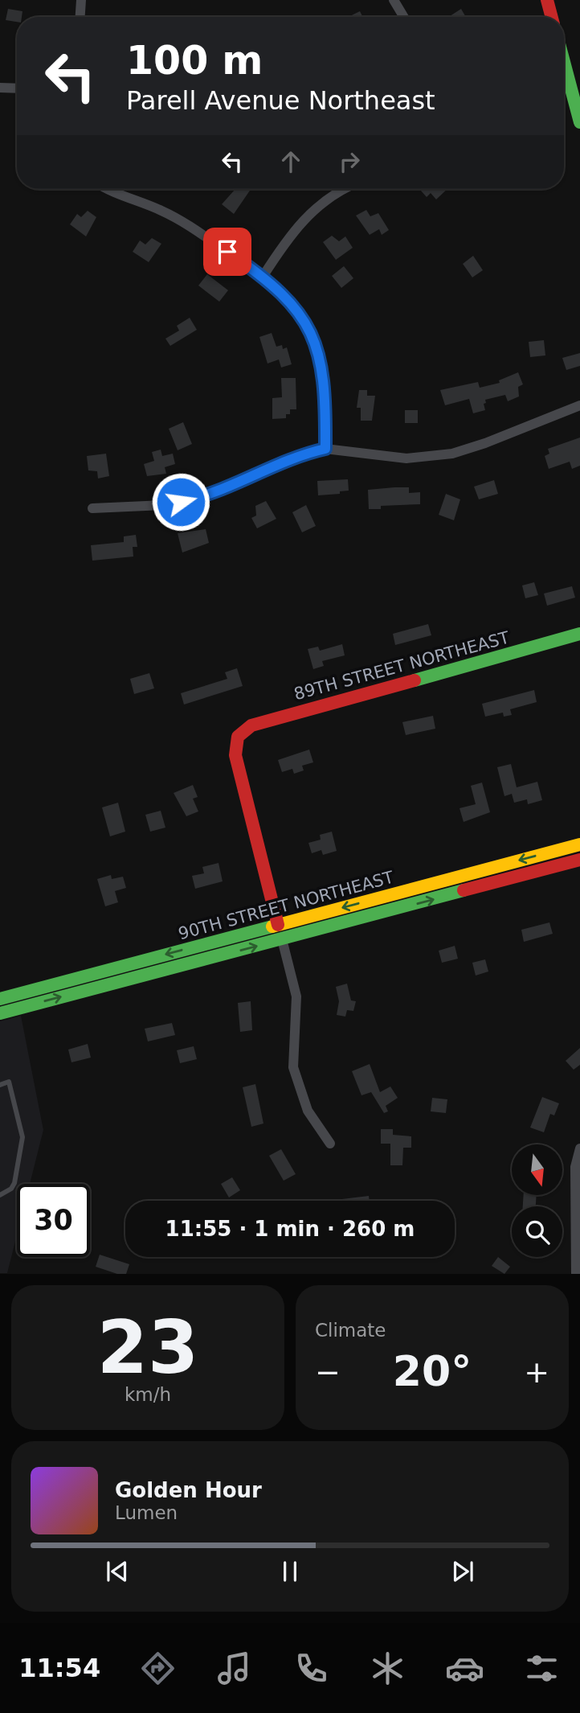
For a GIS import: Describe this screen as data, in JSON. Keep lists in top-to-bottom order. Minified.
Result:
{"streets":{"main road":["89TH STREET NORTHEAST","90TH STREET NORTHEAST"]},"crossings":[["89TH STREET NORTHEAST","90TH STREET NORTHEAST"]],"north":"bottom","page":{"turn":["100 m","Parell Avenue Northeast"],"limit":"30","trip":"11:55 · 1 min · 260 m","tile":[["23","km/h"],"Climate"],"heat":["−","20°","+"],"song":["Golden Hour","Lumen"],"tabs":"11:54"}}
